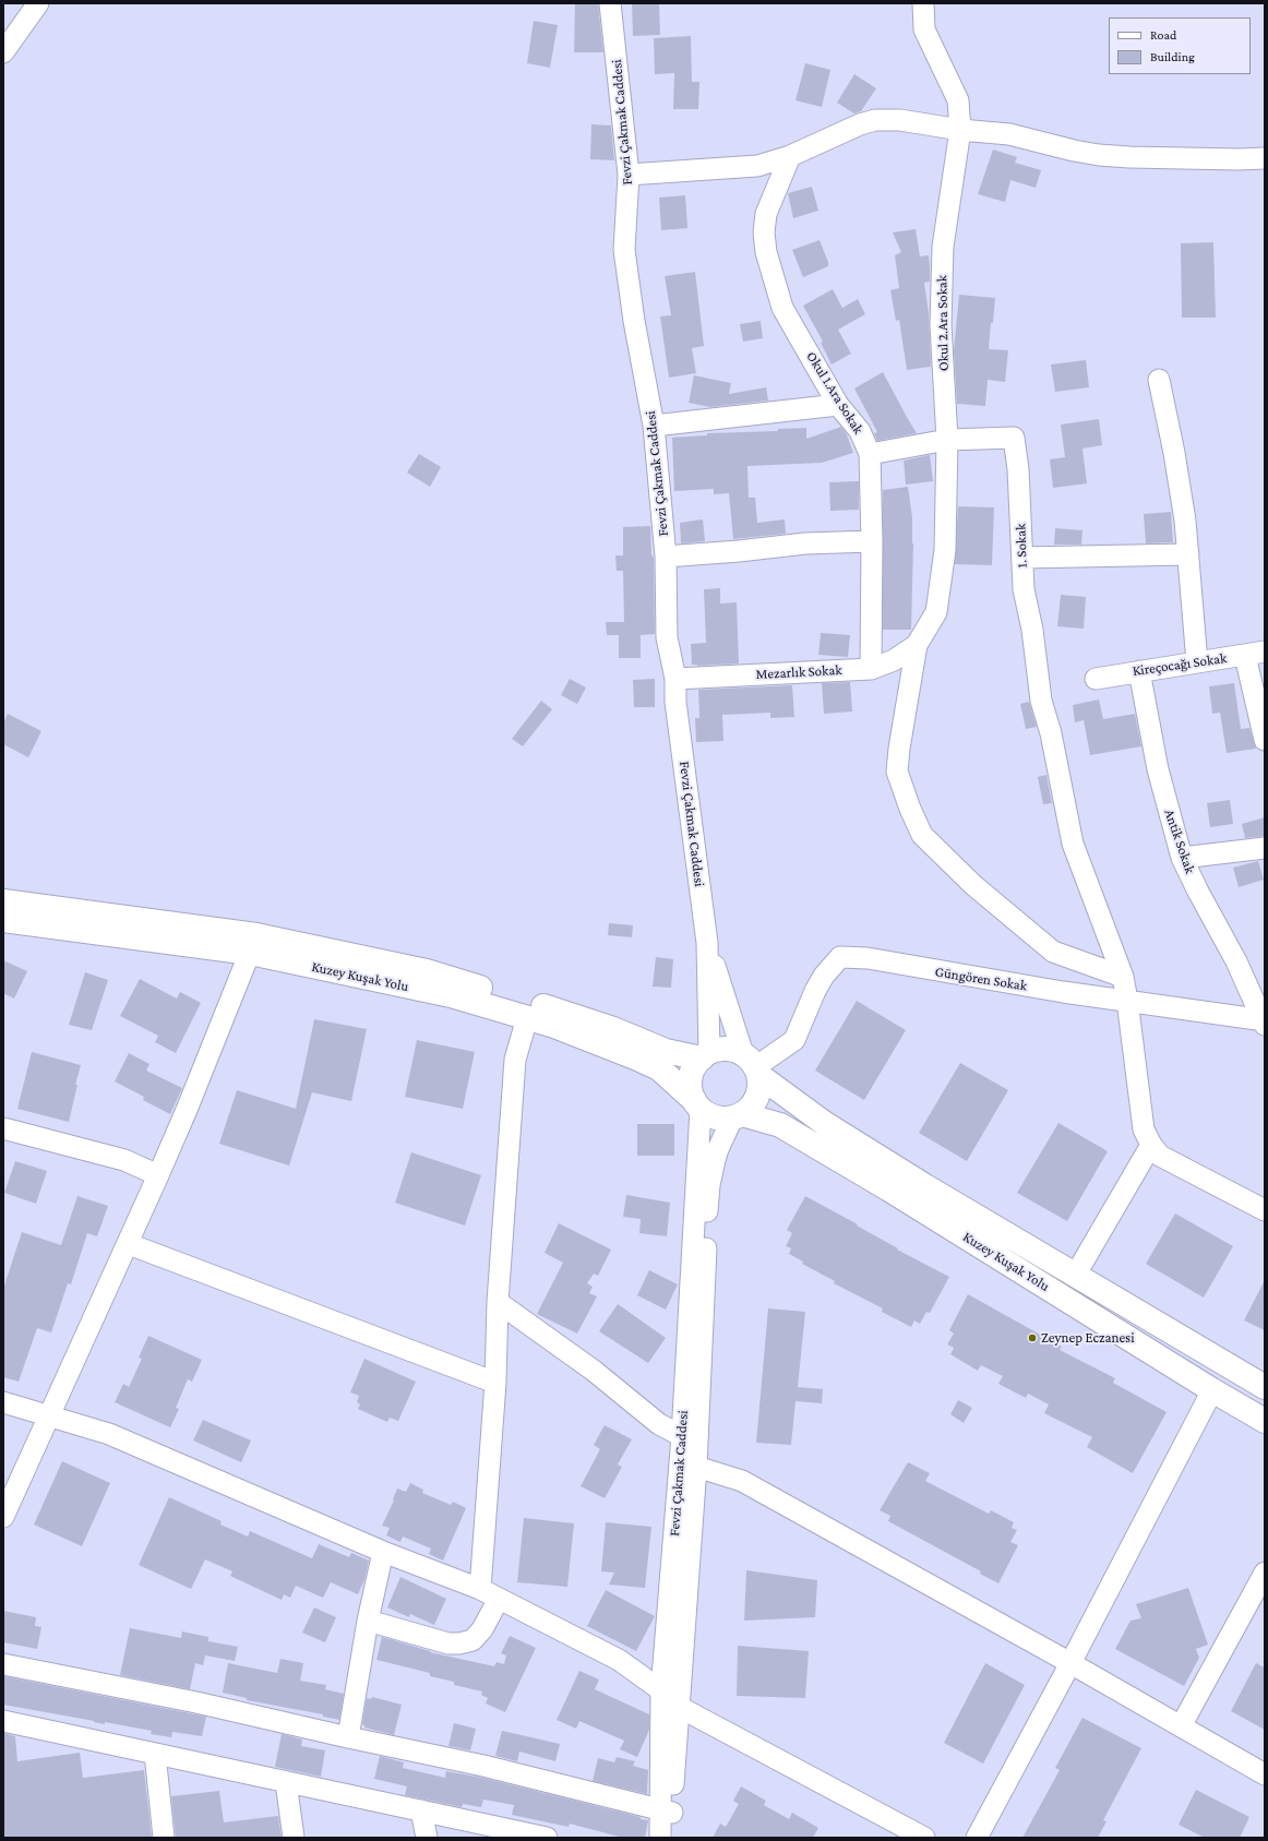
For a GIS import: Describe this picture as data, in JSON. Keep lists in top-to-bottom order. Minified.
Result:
{"streets":{"main road":["Kuzey Kuşak Yolu"],"street":["Fevzi Çakmak Caddesi","Okul 2.Ara Sokak","Okul 1.Ara Sokak","1. Sokak","Kireçocağı Sokak","Mezarlık Sokak","Antik Sokak","Güngören Sokak"]},"crossings":[["Fevzi Çakmak Caddesi","Mezarlık Sokak"],["Fevzi Çakmak Caddesi","Kuzey Kuşak Yolu"],["Fevzi Çakmak Caddesi","Güngören Sokak"],["Okul 2.Ara Sokak","1. Sokak"],["Okul 2.Ara Sokak","Mezarlık Sokak"],["Okul 1.Ara Sokak","Mezarlık Sokak"],["1. Sokak","Güngören Sokak"],["Kireçocağı Sokak","Antik Sokak"],["Antik Sokak","Güngören Sokak"],["Kuzey Kuşak Yolu","Güngören Sokak"]],"places":["Zeynep Eczanesi"],"legend":["Road","Building"]}
